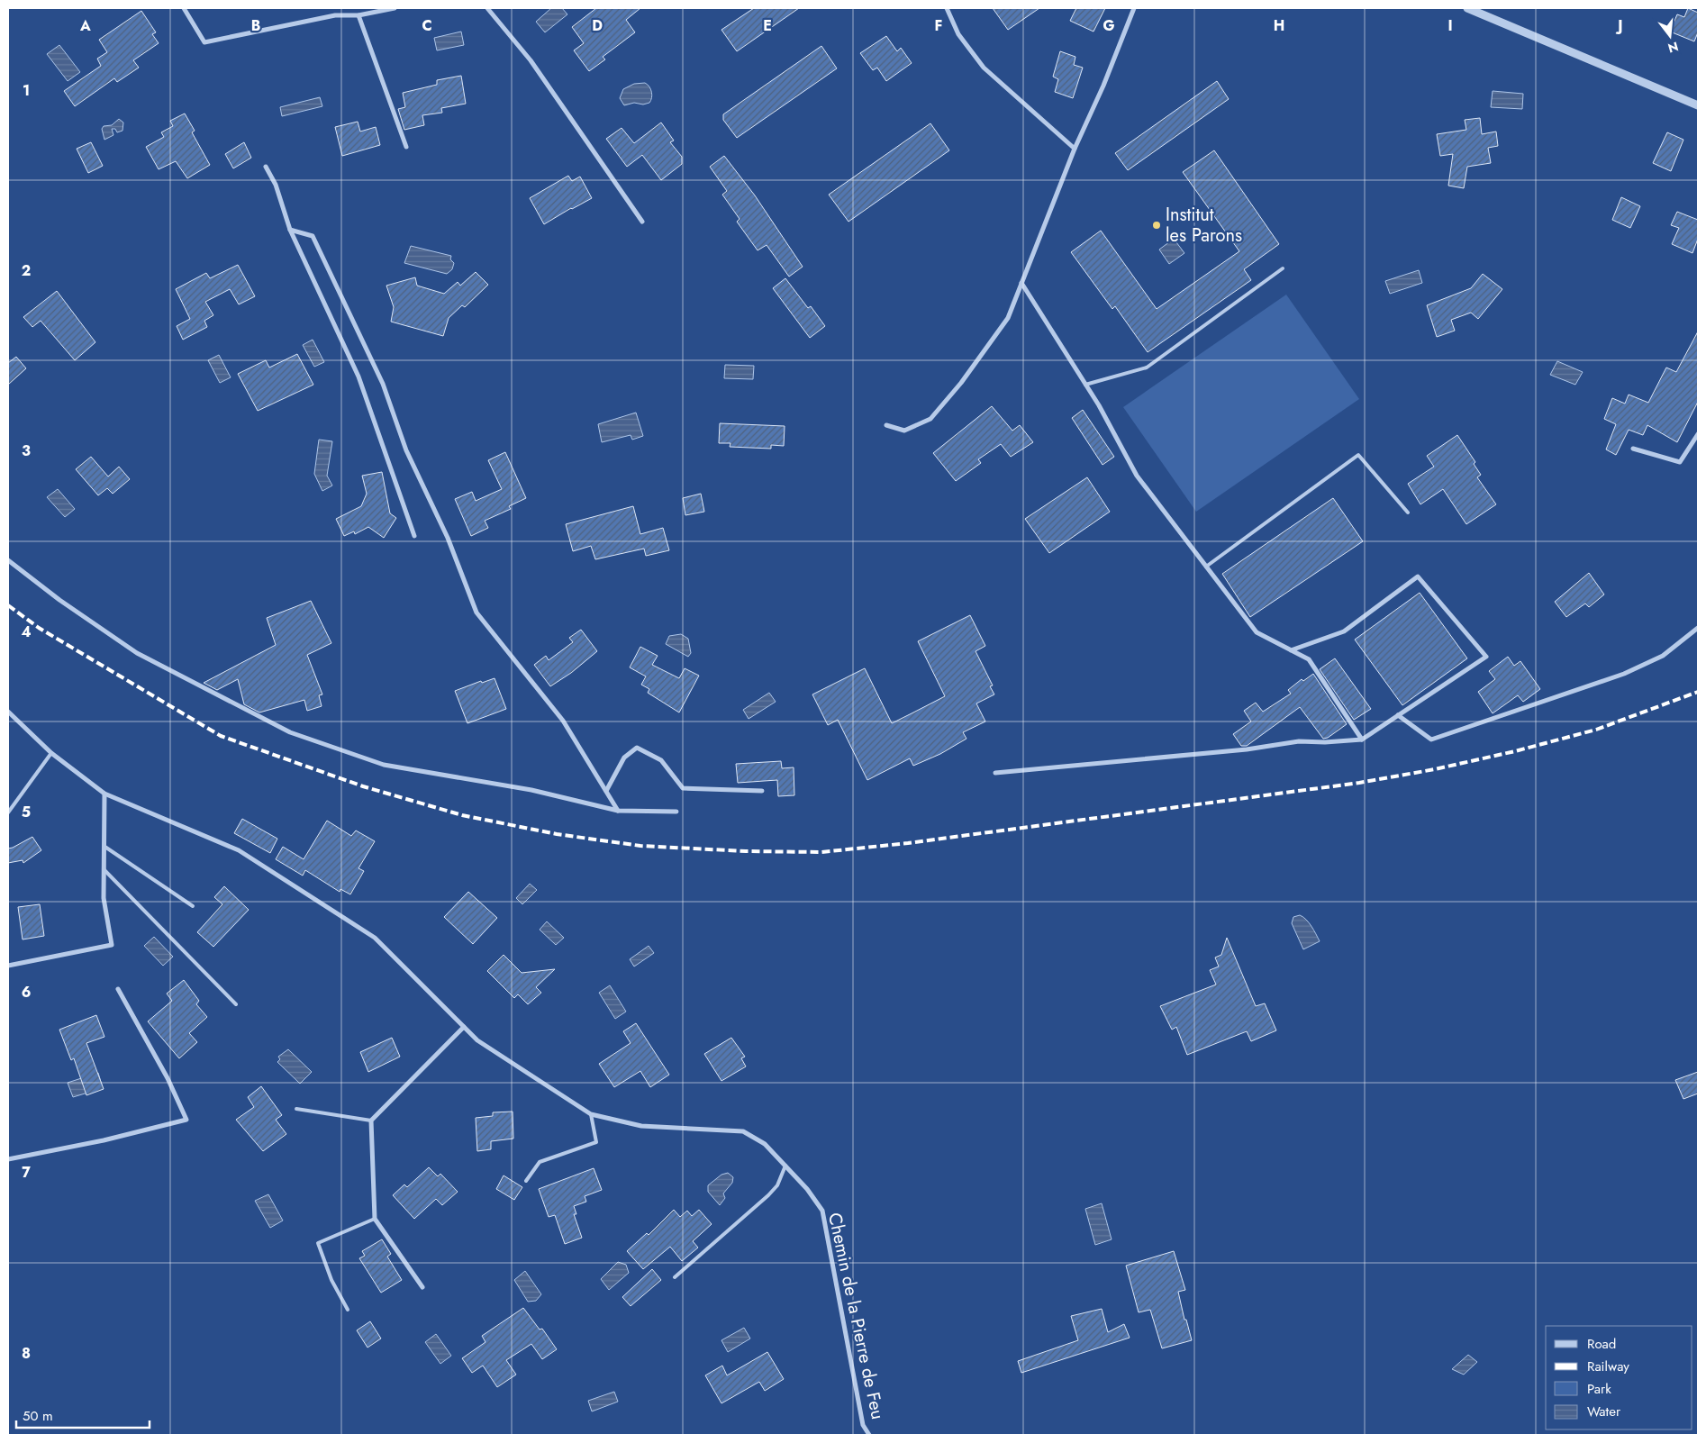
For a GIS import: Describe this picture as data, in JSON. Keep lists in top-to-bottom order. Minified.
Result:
{"streets":{"street":["Chemin de la Pierre de Feu"]},"places":["Institut les Parons"],"legend":["Road","Railway","Park","Water"],"scale_bar":"50 m","north":"bottom","grid":{"columns":["A","B","C","D","E","F","G","H","I","J"],"rows":["1","2","3","4","5","6","7","8"]}}
